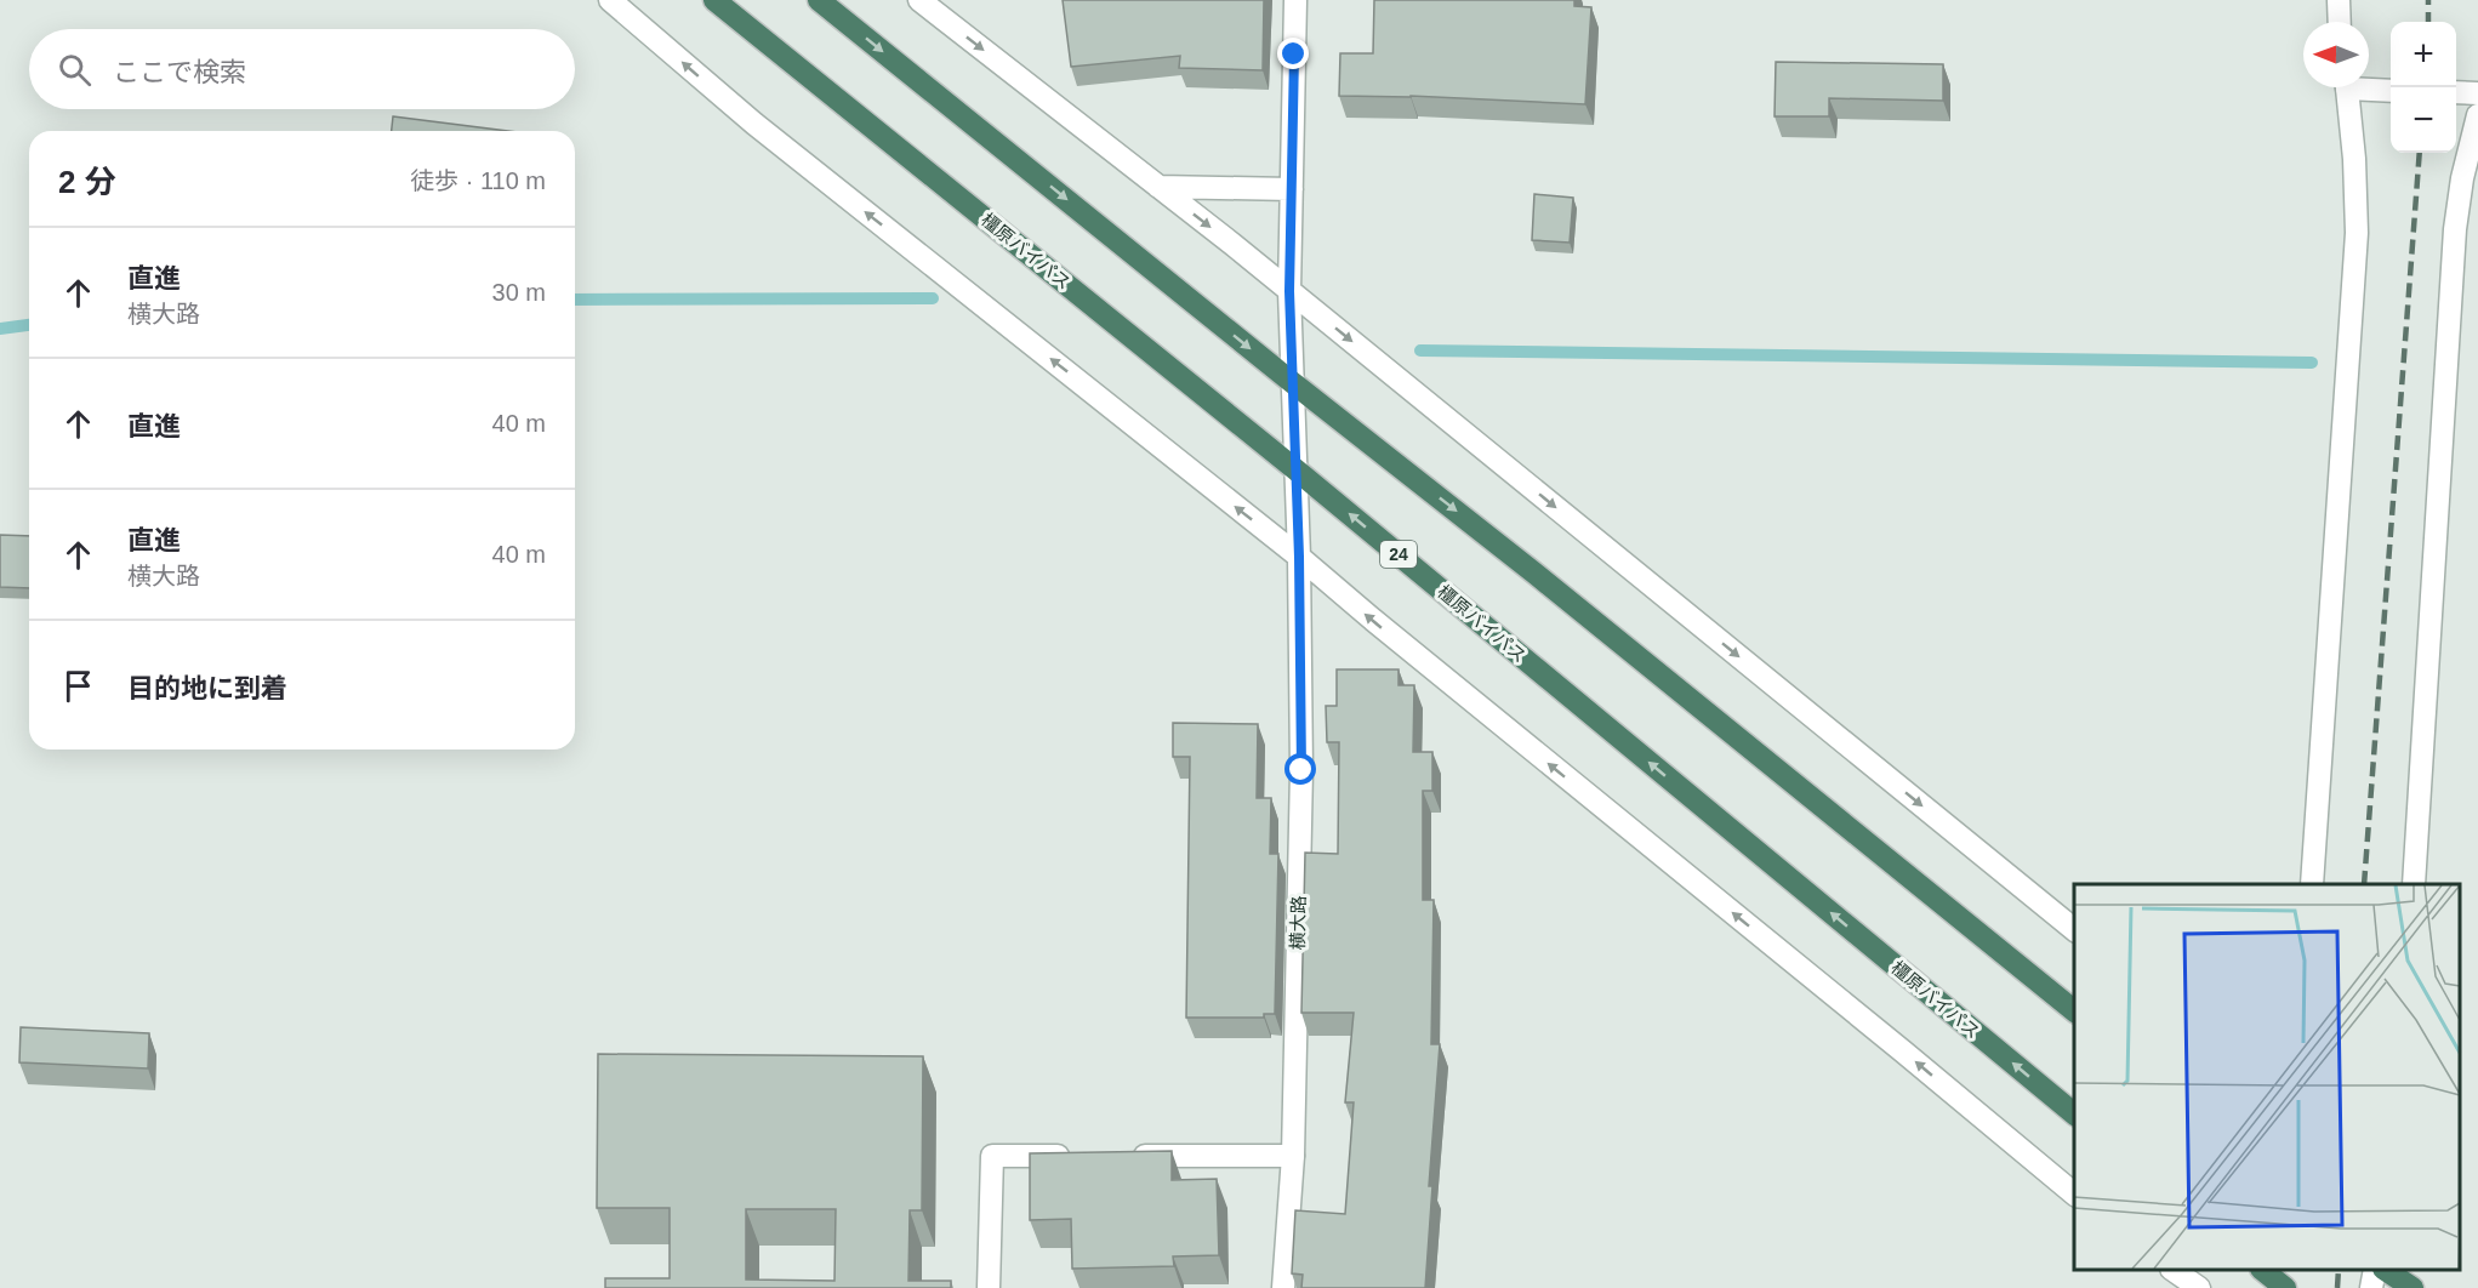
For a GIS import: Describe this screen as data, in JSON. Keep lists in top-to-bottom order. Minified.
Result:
{"streets":{"highway":["橿原バイパス","24"],"street":["横大路"]},"crossings":[["橿原バイパス","横大路"]],"north":"left","page":{"map_buttons":["+","−"],"search":"ここで検索","heading":["2 分","徒歩 · 110 m"],"list":[["直進","横大路","30 m"],["直進","40 m"],["直進","横大路","40 m"],"目的地に到着"]}}
